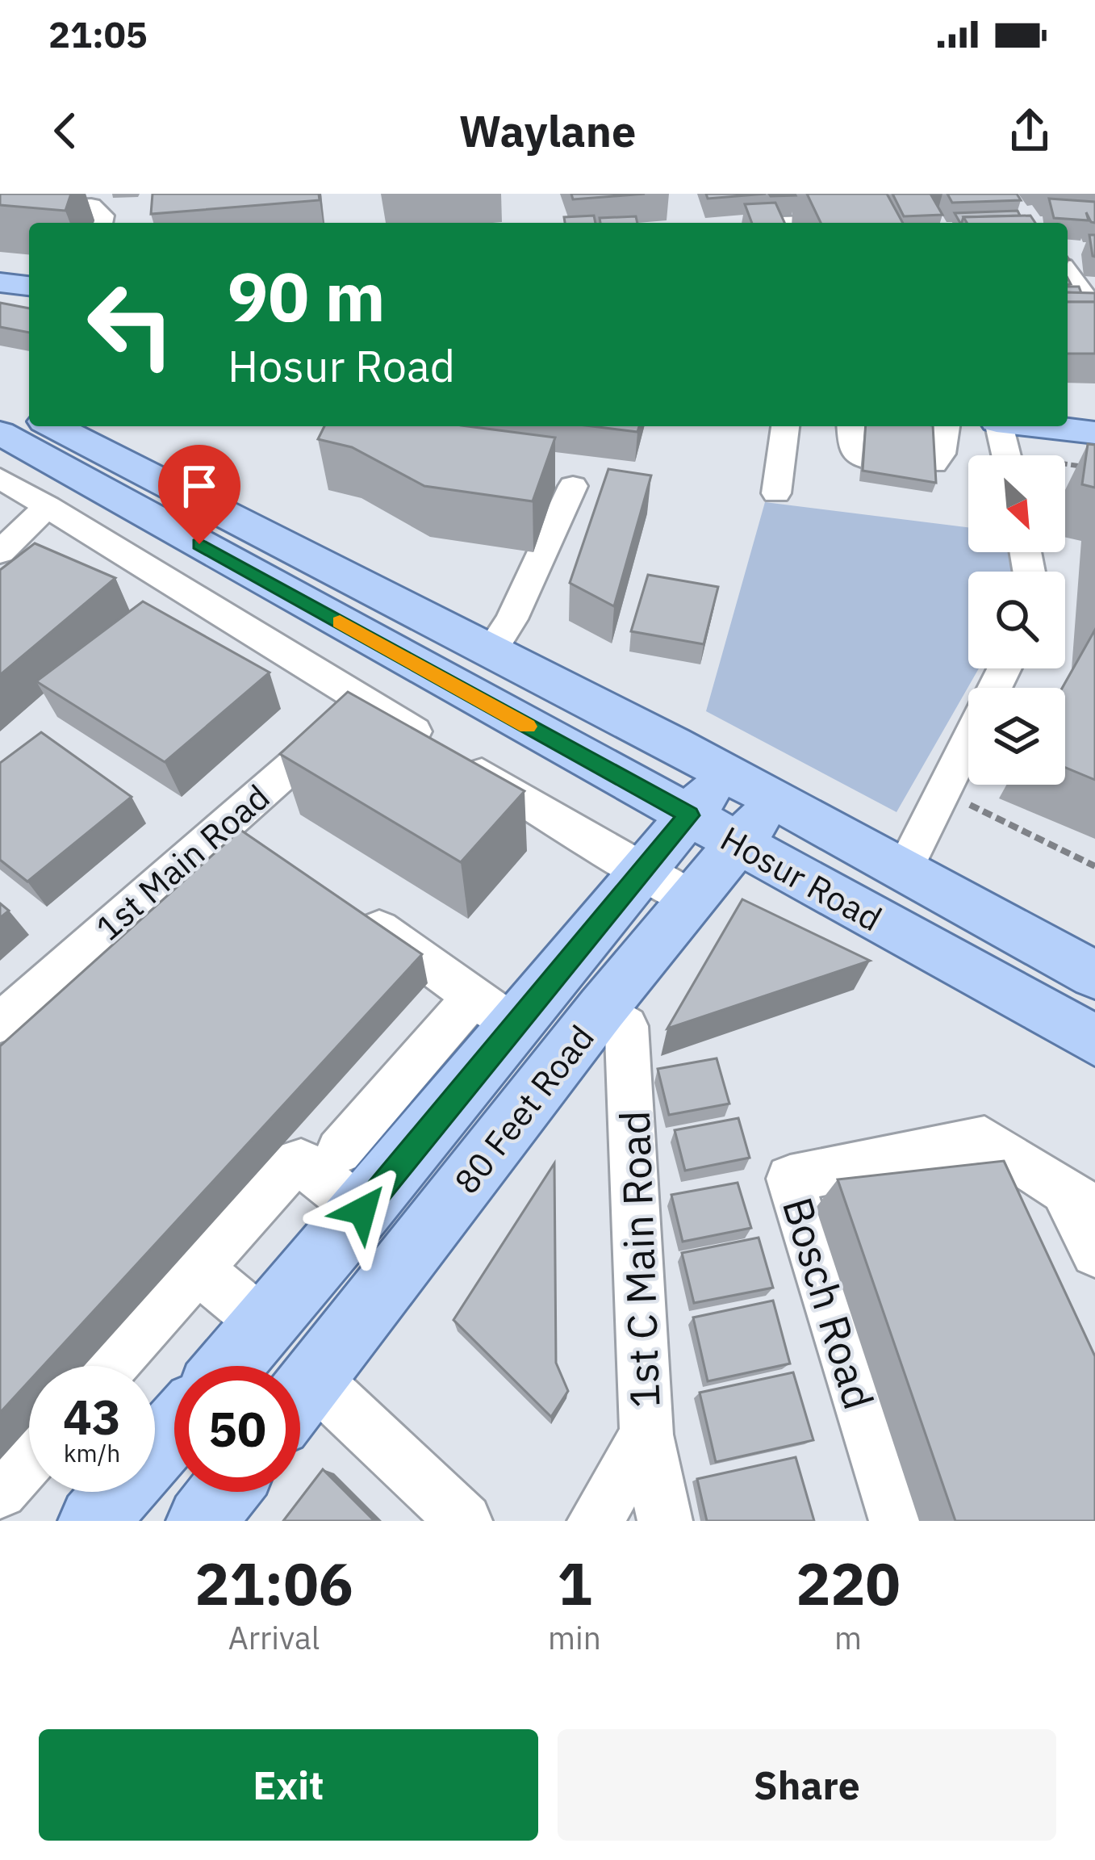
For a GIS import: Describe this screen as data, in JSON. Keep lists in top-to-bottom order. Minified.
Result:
{"streets":{"main road":["Hosur Road","80 Feet Road"],"street":["1st Main Road","1st C Main Road","Bosch Road"]},"crossings":[["Hosur Road","80 Feet Road"],["80 Feet Road","1st C Main Road"]],"north":"bottom right","page":{"status":"21:05","header":"Waylane","turn":["90 m","Hosur Road"],"speed":"43 km/h","limit":"50","eta":["21:06","Arrival","1","min","220","m"],"buttons":["Exit","Share"]}}
